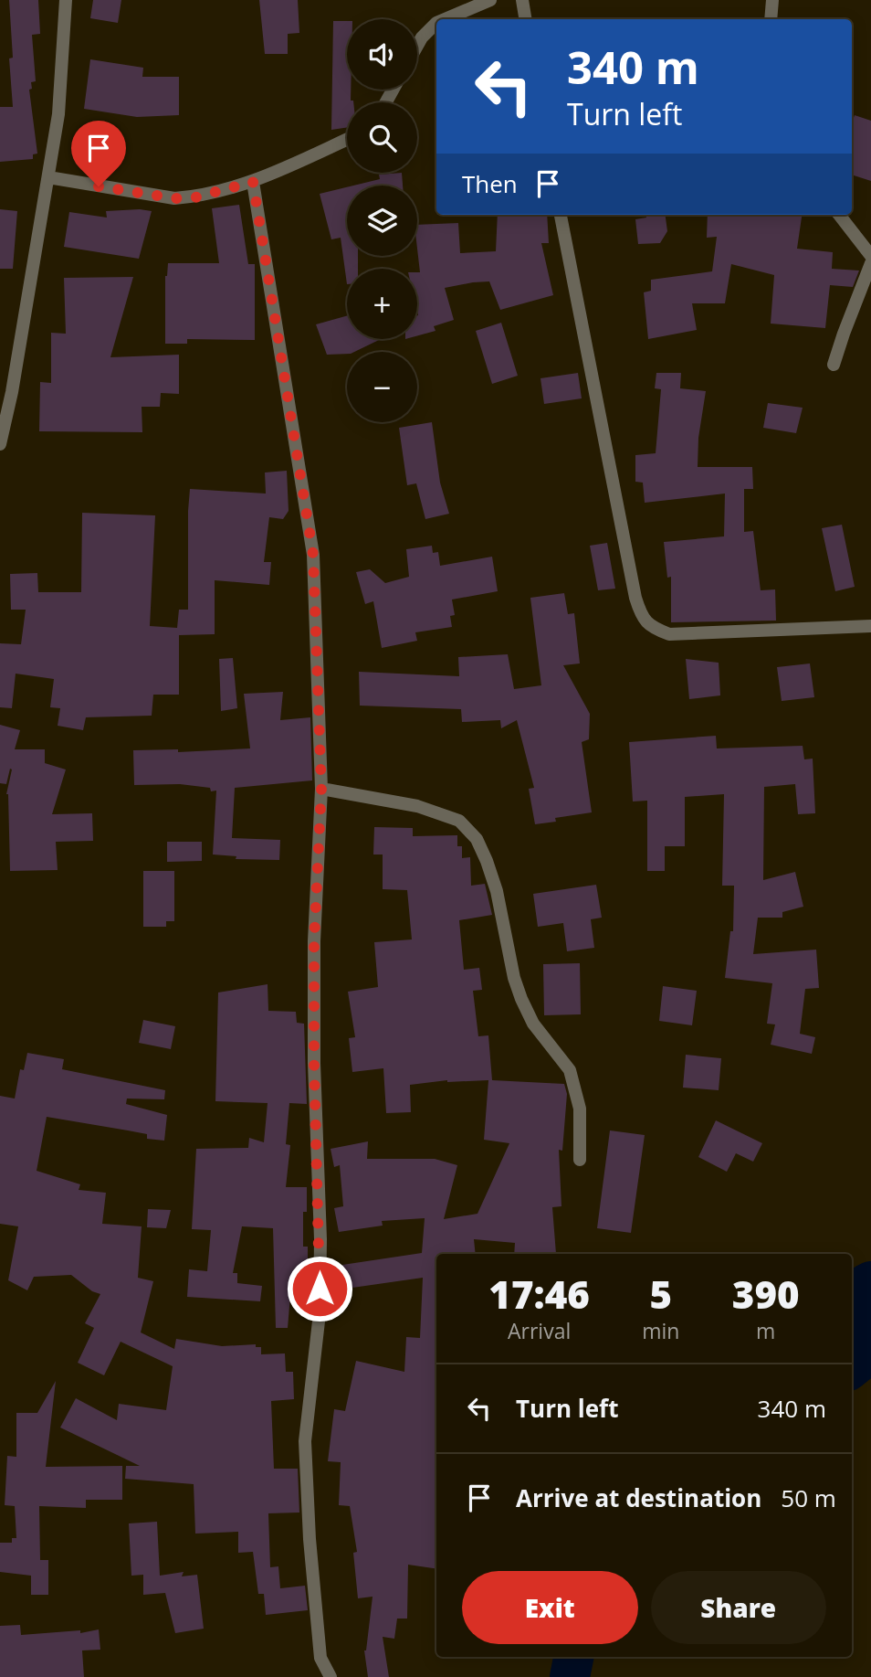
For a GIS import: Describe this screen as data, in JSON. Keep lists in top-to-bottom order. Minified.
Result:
{"page":{"map_buttons":["+","−"],"turn":["340 m","Turn left"],"then":"Then","eta":["17:46","Arrival","5","min","390","m"],"list":[{"name":"Turn left","value":"340 m"},{"name":"Arrive at destination","value":"50 m"}],"buttons":["Exit","Share"]}}
